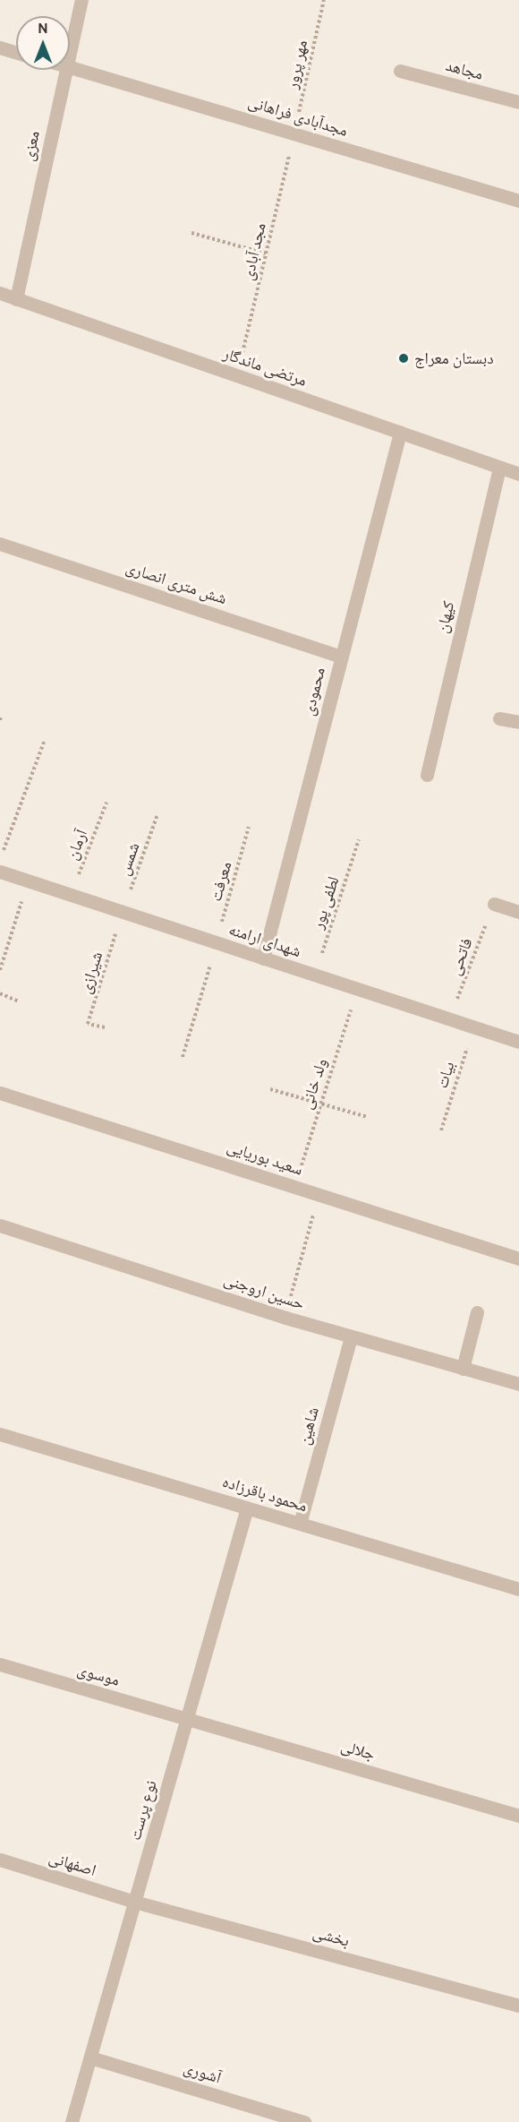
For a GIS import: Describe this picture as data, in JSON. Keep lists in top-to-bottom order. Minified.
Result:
{"streets":{"street":["مجاهد","مجدآبادی فراهانی","معزی","مرتضی ماندگار","شش متری انصاری","کیهان","محمودی","شهدای ارامنه","سعید بوریایی","حسین اروجنی","شاهین","محمود باقرزاده","موسوی","جلالی","نوع پرست","اصفهانی","بخشی","آشوری"],"path":["مهر پرور","مجد آبادی","آرمان","شمس","معرفت","لطفی پور","فاتحی","شیرازی","بیات","ولد خانی"]},"crossings":[["مهر پرور","مجدآبادی فراهانی"],["مهر پرور","مجد آبادی"],["مجدآبادی فراهانی","مجد آبادی"],["معزی","مرتضی ماندگار"],["مجد آبادی","مرتضی ماندگار"],["مرتضی ماندگار","کیهان"],["مرتضی ماندگار","محمودی"],["شش متری انصاری","محمودی"],["محمودی","شهدای ارامنه"],["آرمان","شهدای ارامنه"],["شمس","شهدای ارامنه"],["شمس","شیرازی"],["معرفت","شهدای ارامنه"],["لطفی پور","شهدای ارامنه"],["شهدای ارامنه","فاتحی"],["شهدای ارامنه","شیرازی"],["شهدای ارامنه","بیات"],["شهدای ارامنه","ولد خانی"],["ولد خانی","سعید بوریایی"],["حسین اروجنی","شاهین"],["شاهین","محمود باقرزاده"],["محمود باقرزاده","نوع پرست"],["موسوی","جلالی"],["موسوی","نوع پرست"],["جلالی","نوع پرست"],["نوع پرست","اصفهانی"],["نوع پرست","بخشی"],["نوع پرست","آشوری"],["اصفهانی","بخشی"]],"places":["دبستان معراج"],"north":"top"}
